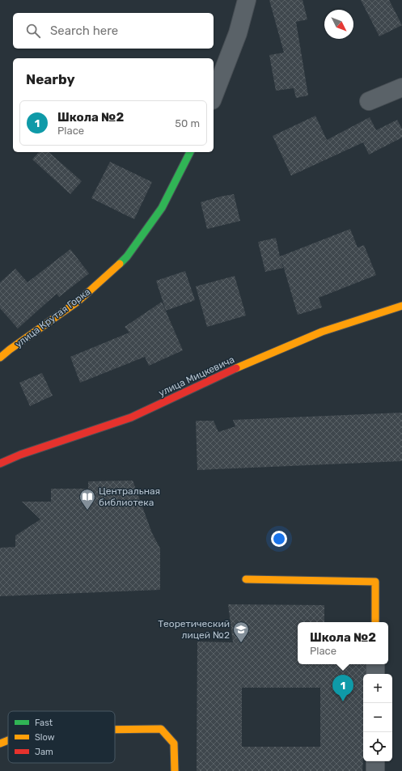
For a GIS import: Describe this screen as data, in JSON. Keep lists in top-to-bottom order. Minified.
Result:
{"streets":{"street":["улица Крутая Горка","улица Мицкевича"]},"places":{"library":["Центральная библиотека"],"school or university":["Теоретический лицей №2"]},"legend":["Fast","Slow","Jam"],"north":"bottom right","page":{"search":"Search here","heading":"Nearby","list":[{"mark":"1","name":"Школа №2","note":"Place","value":"50 m"}],"popup":["Школа №2","Place"],"map_buttons":["+","−"],"pins":"1"}}
